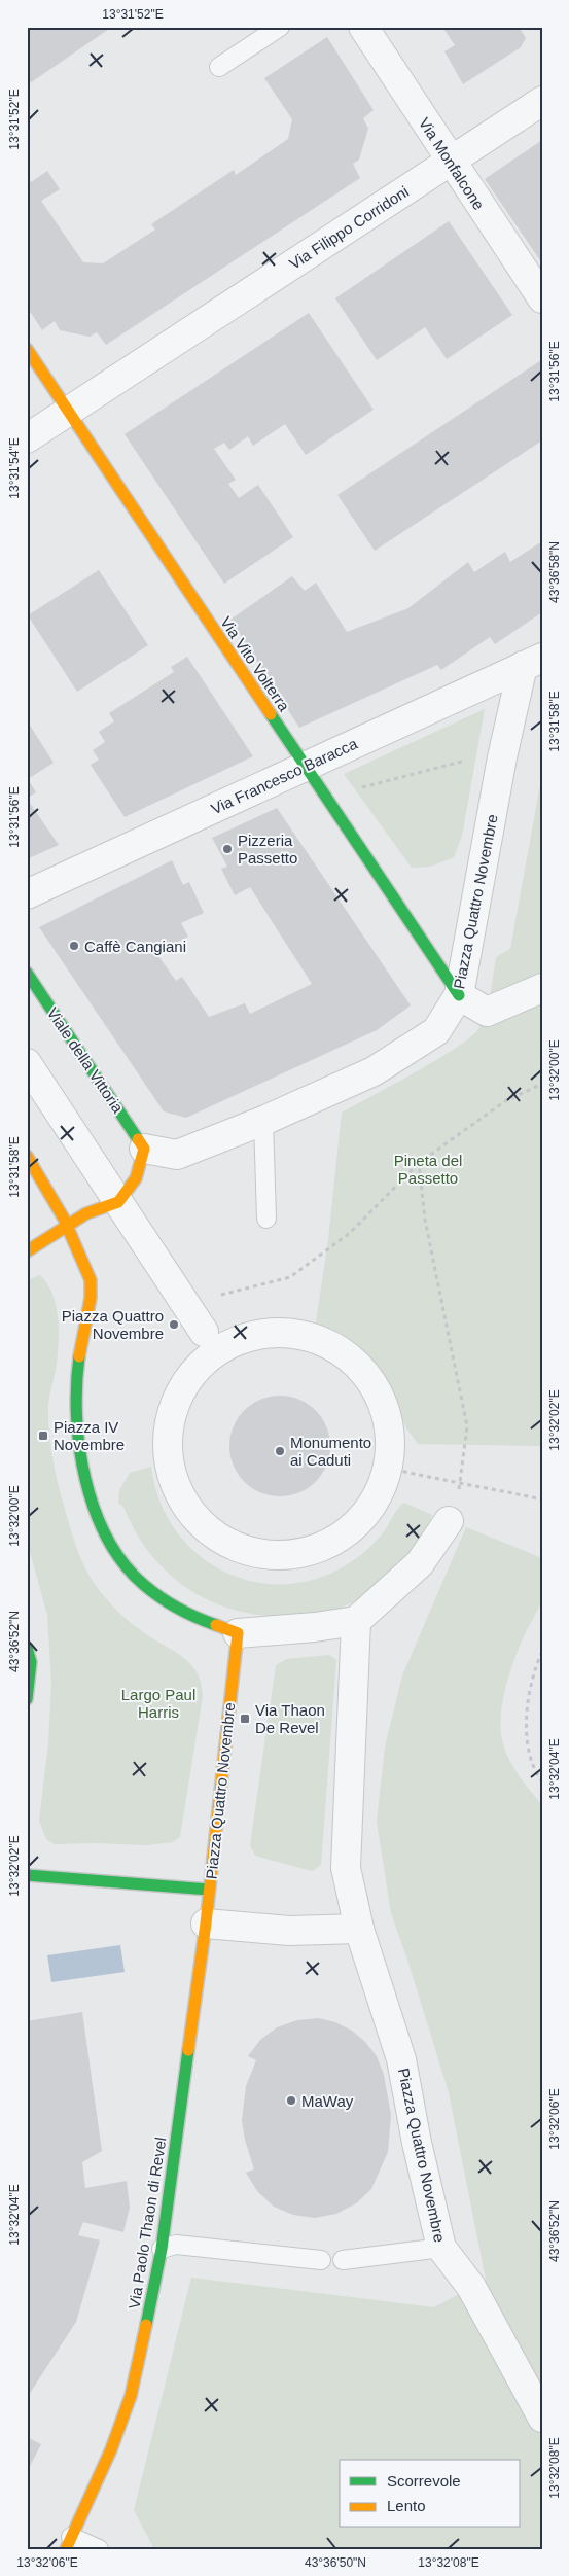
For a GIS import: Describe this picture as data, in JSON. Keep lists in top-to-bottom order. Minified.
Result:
{"streets":{"street":["Via Monfalcone","Via Filippo Corridoni","Via Vito Volterra","Via Francesco Baracca","Piazza Quattro Novembre","Viale della Vittoria","Via Paolo Thaon di Revel"]},"crossings":[["Via Monfalcone","Via Filippo Corridoni"],["Via Filippo Corridoni","Via Vito Volterra"],["Via Vito Volterra","Via Francesco Baracca"],["Via Vito Volterra","Piazza Quattro Novembre"],["Via Francesco Baracca","Piazza Quattro Novembre"],["Piazza Quattro Novembre","Viale della Vittoria"],["Piazza Quattro Novembre","Via Paolo Thaon di Revel"]],"parks":["Pineta del Passetto","Largo Paul Harris"],"places":{"other":["Pizzeria Passetto","Caffè Cangiani","Piazza Quattro Novembre","Monumento ai Caduti","MaWay"],"transit":["Piazza IV Novembre","Via Thaon De Revel"]},"legend":["Scorrevole","Lento"],"coordinates":["13°31'52\"E","13°31'56\"E","13°31'54\"E","43°36'58\"N","13°31'58\"E","13°32'00\"E","13°32'02\"E","43°36'52\"N","13°32'04\"E","13°32'06\"E","13°32'08\"E","43°36'50\"N"]}
